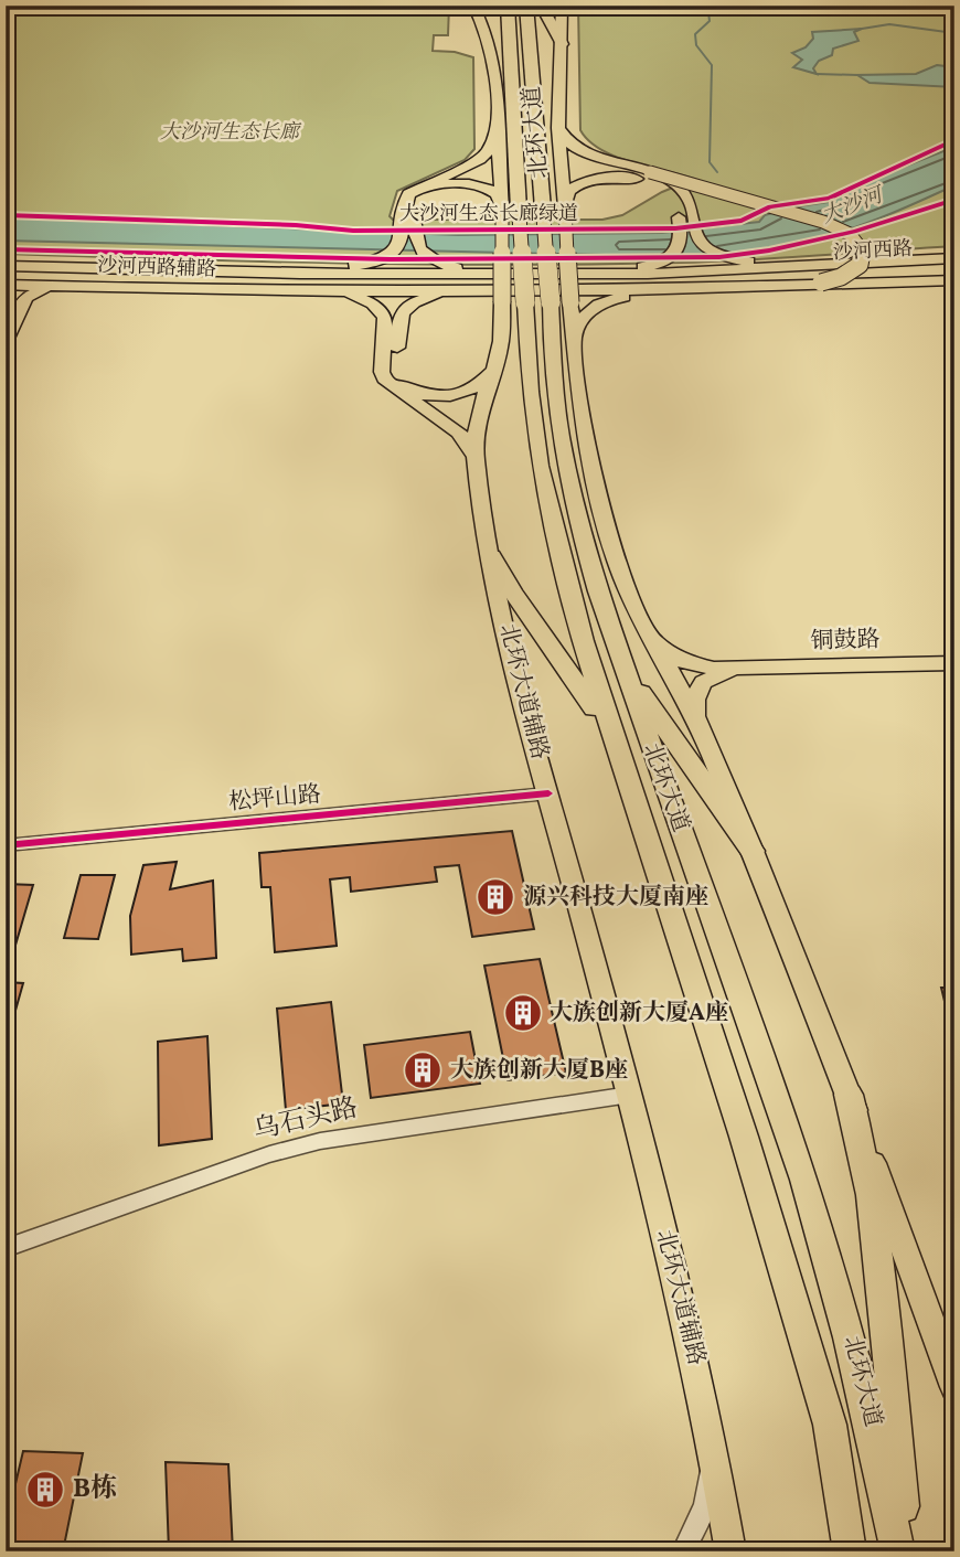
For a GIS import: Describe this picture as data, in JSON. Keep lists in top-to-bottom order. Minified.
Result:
{"streets":{"highway":["北环大道"],"main road":["沙河西路","沙河西路辅路","铜鼓路","北环大道辅路"],"street":["松坪山路","乌石头路"],"cycle path":["大沙河生态长廊绿道"]},"crossings":[["北环大道","北环大道辅路"],["沙河西路","沙河西路辅路"],["北环大道辅路","松坪山路"],["北环大道辅路","乌石头路"]],"water":["大沙河"],"parks":["大沙河生态长廊"],"places":{"building":["源兴科技大厦南座","大族创新大厦A座","大族创新大厦B座","B栋"]}}
